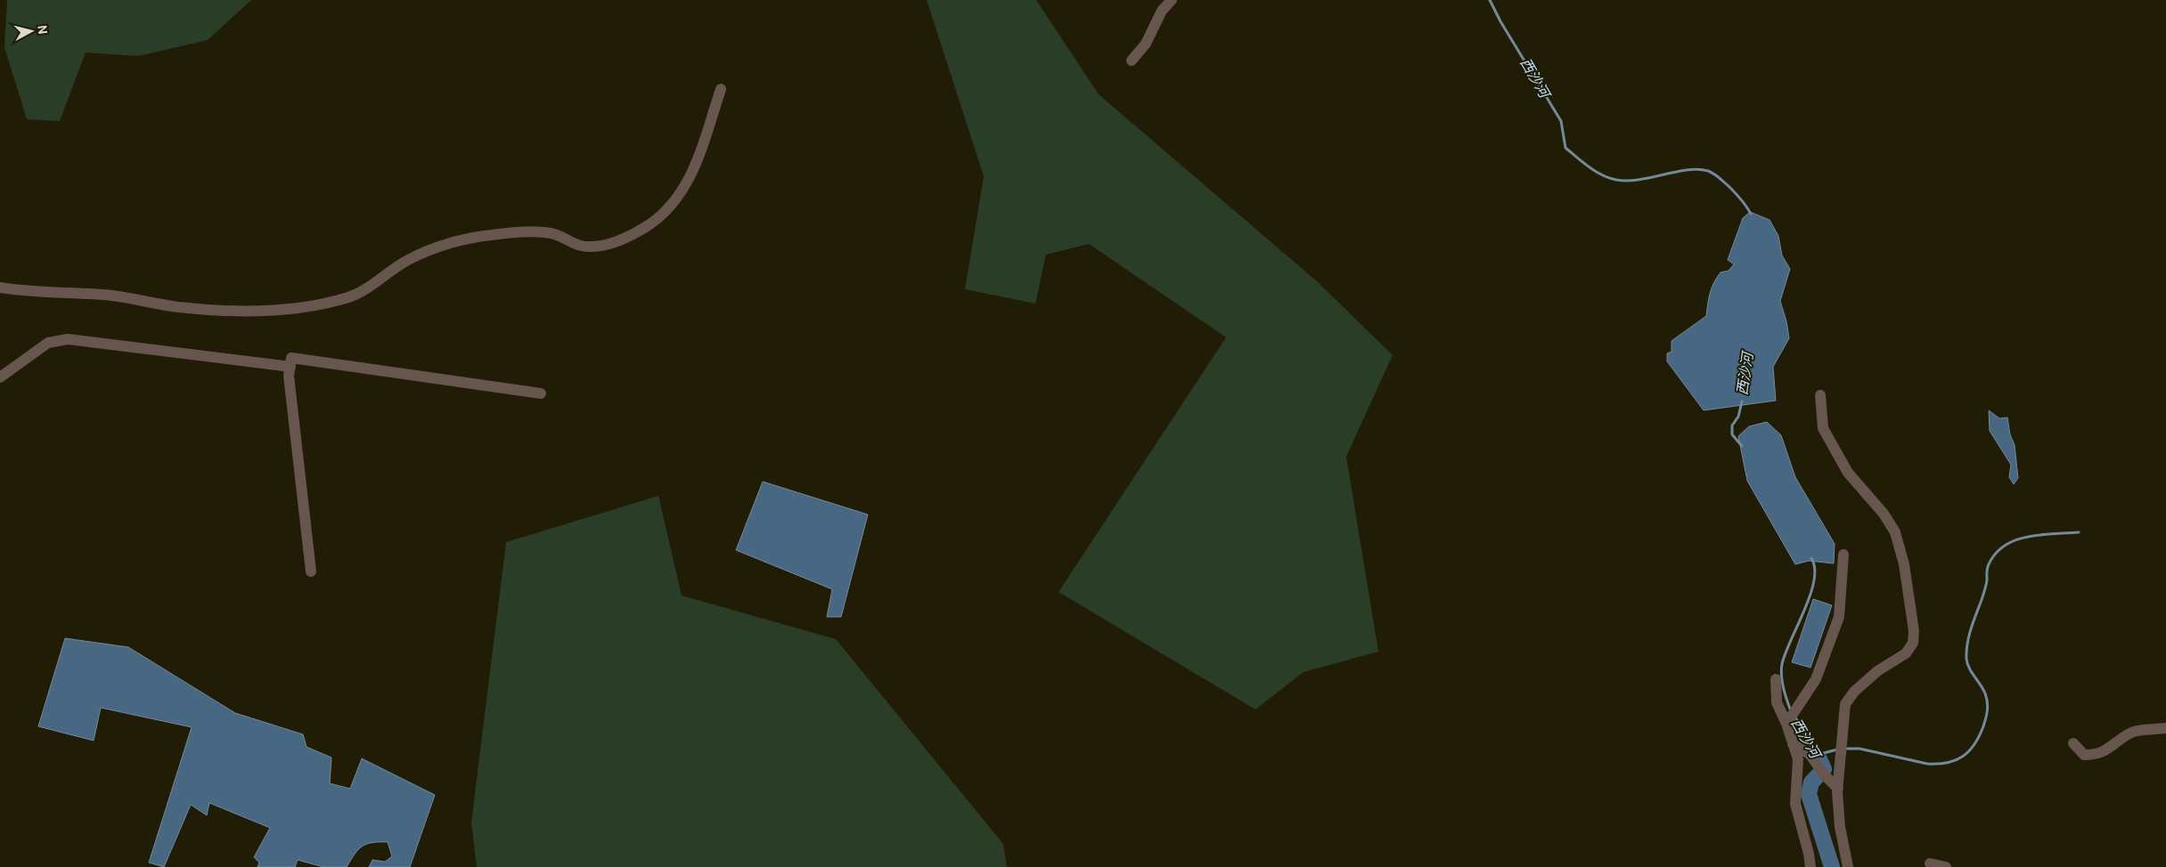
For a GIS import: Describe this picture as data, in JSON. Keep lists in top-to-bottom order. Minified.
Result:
{"water":["西沙河"],"north":"right"}
